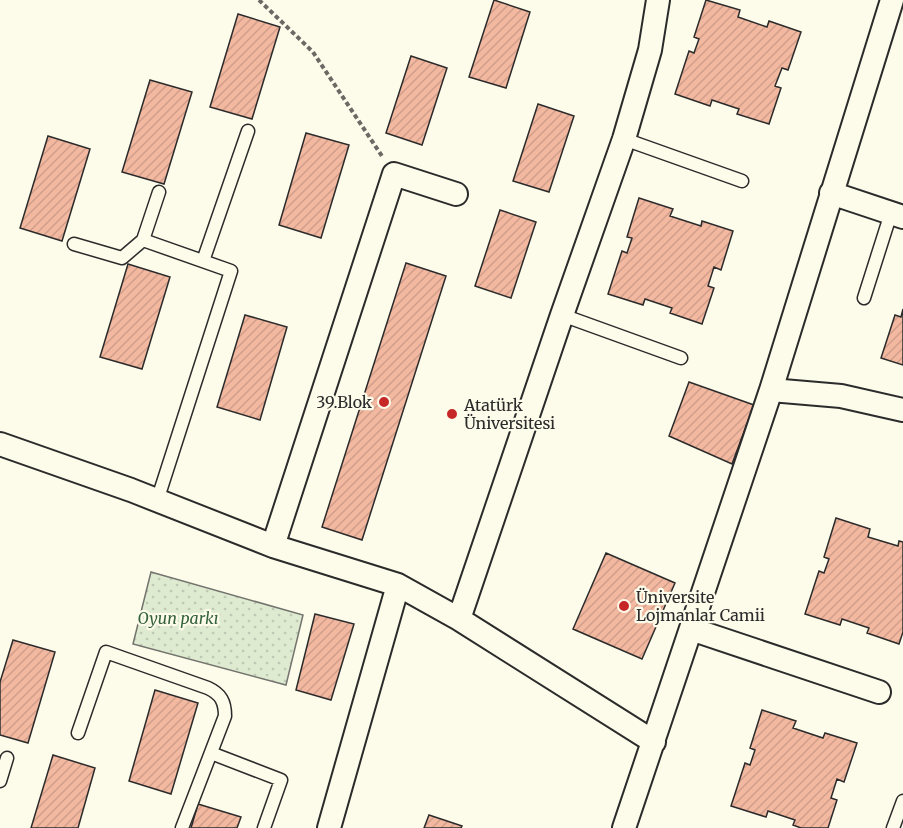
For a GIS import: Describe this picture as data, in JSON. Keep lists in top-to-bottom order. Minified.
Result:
{"parks":["Oyun parkı"],"places":["39.Blok","Atatürk Üniversitesi","Üniversite Lojmanlar Camii"]}
